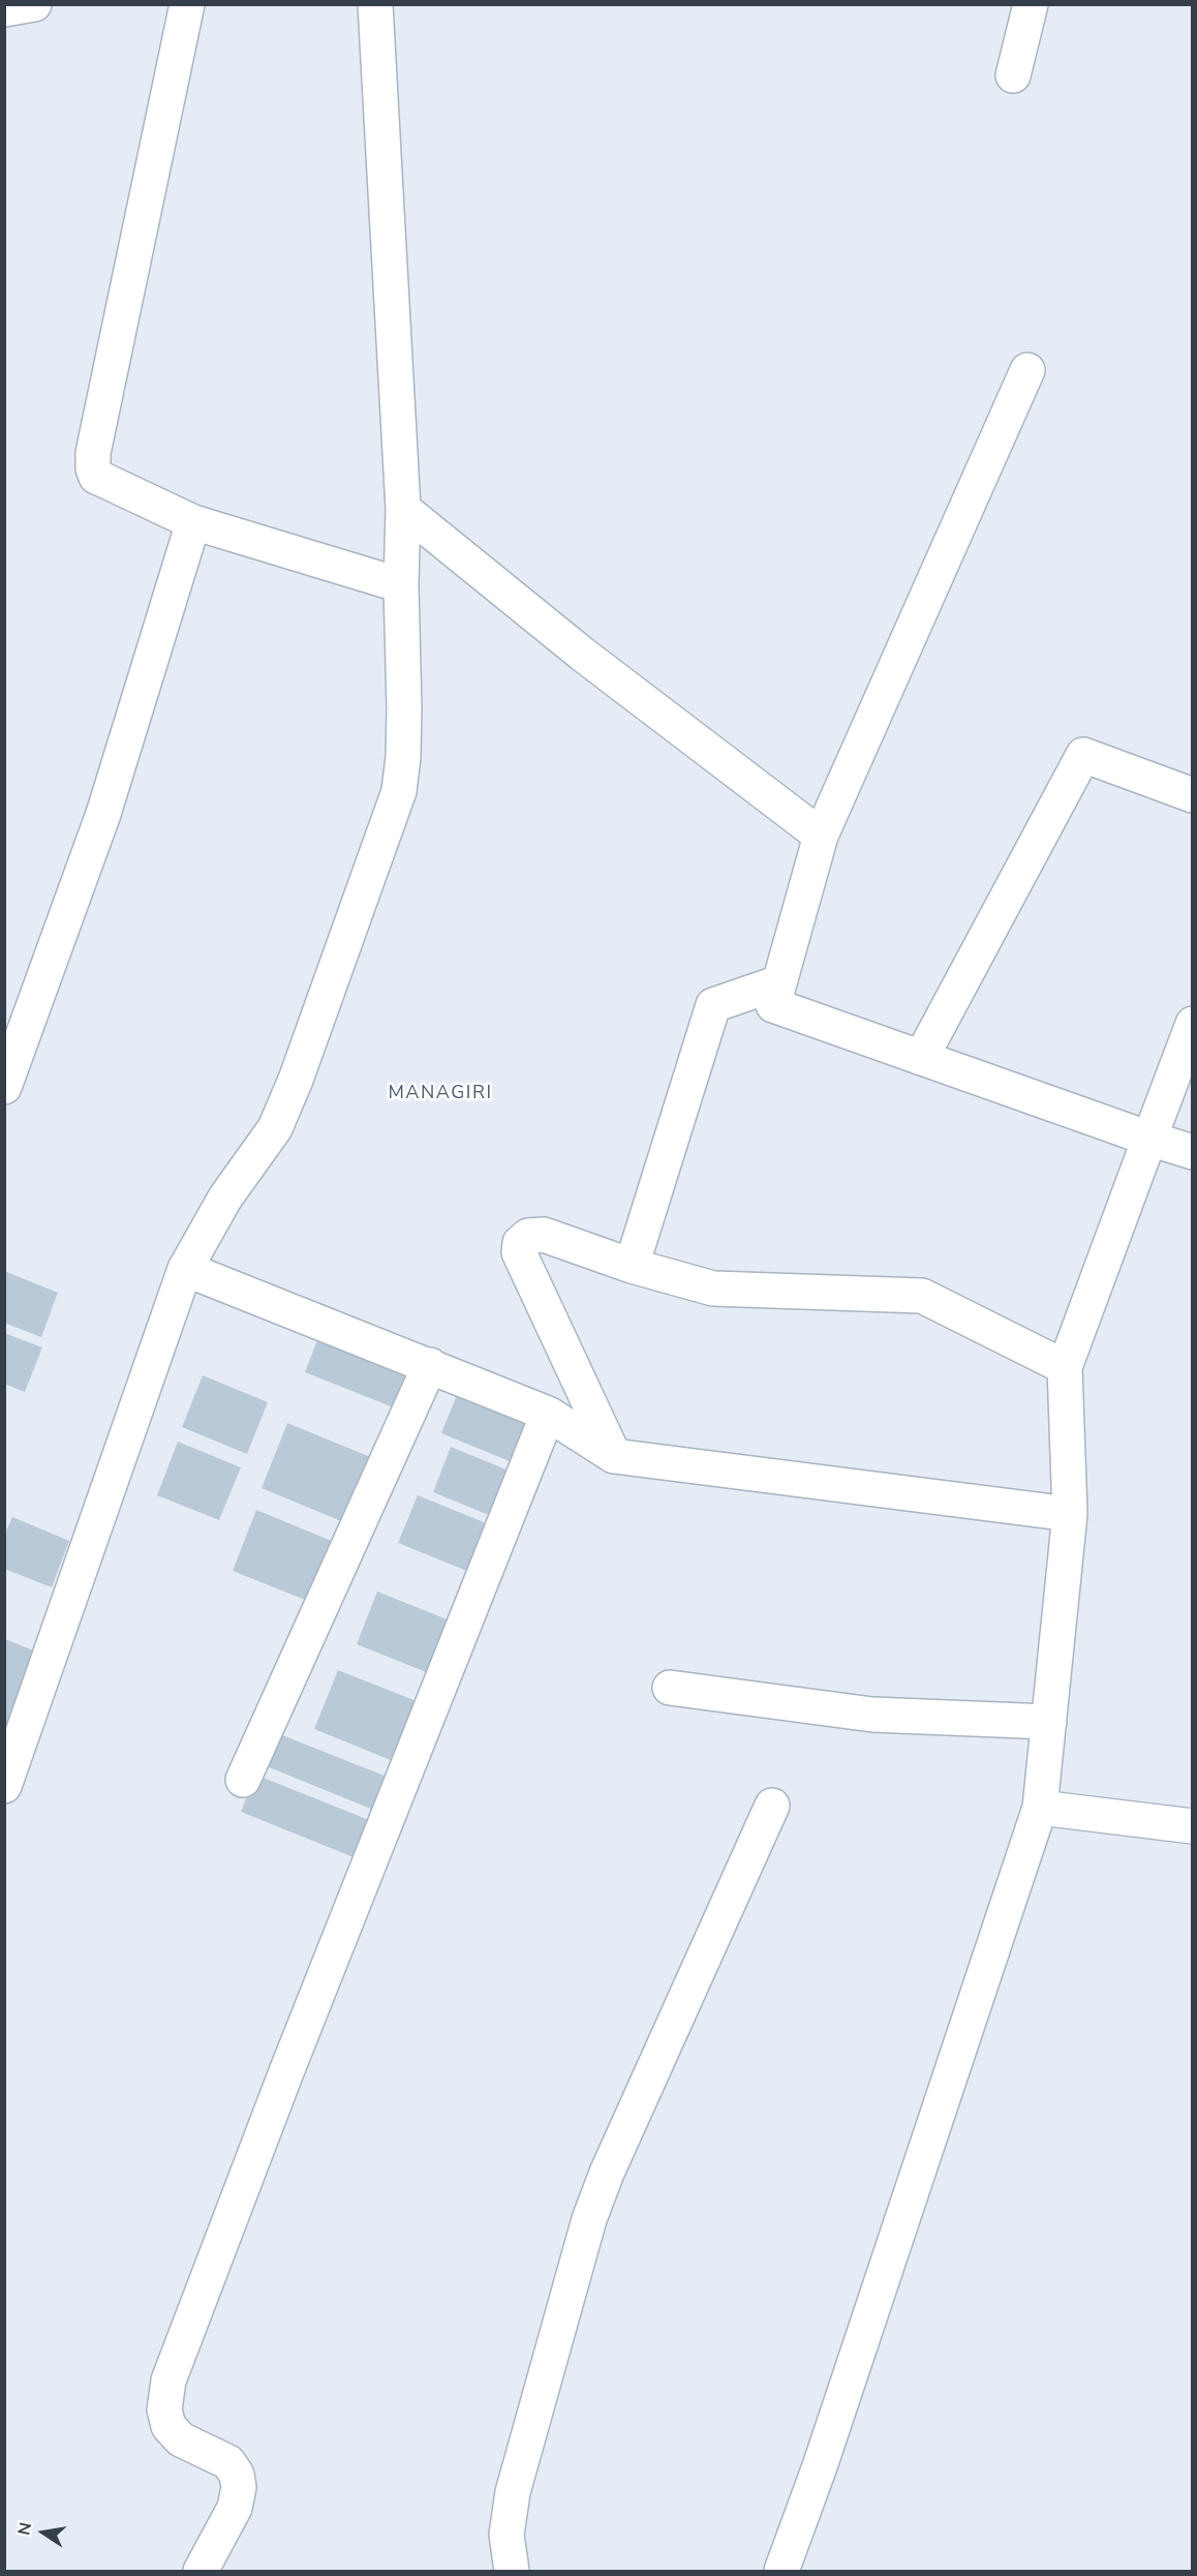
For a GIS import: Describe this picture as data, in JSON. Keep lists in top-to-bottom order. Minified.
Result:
{"districts":["MANAGIRI"],"north":"left"}
